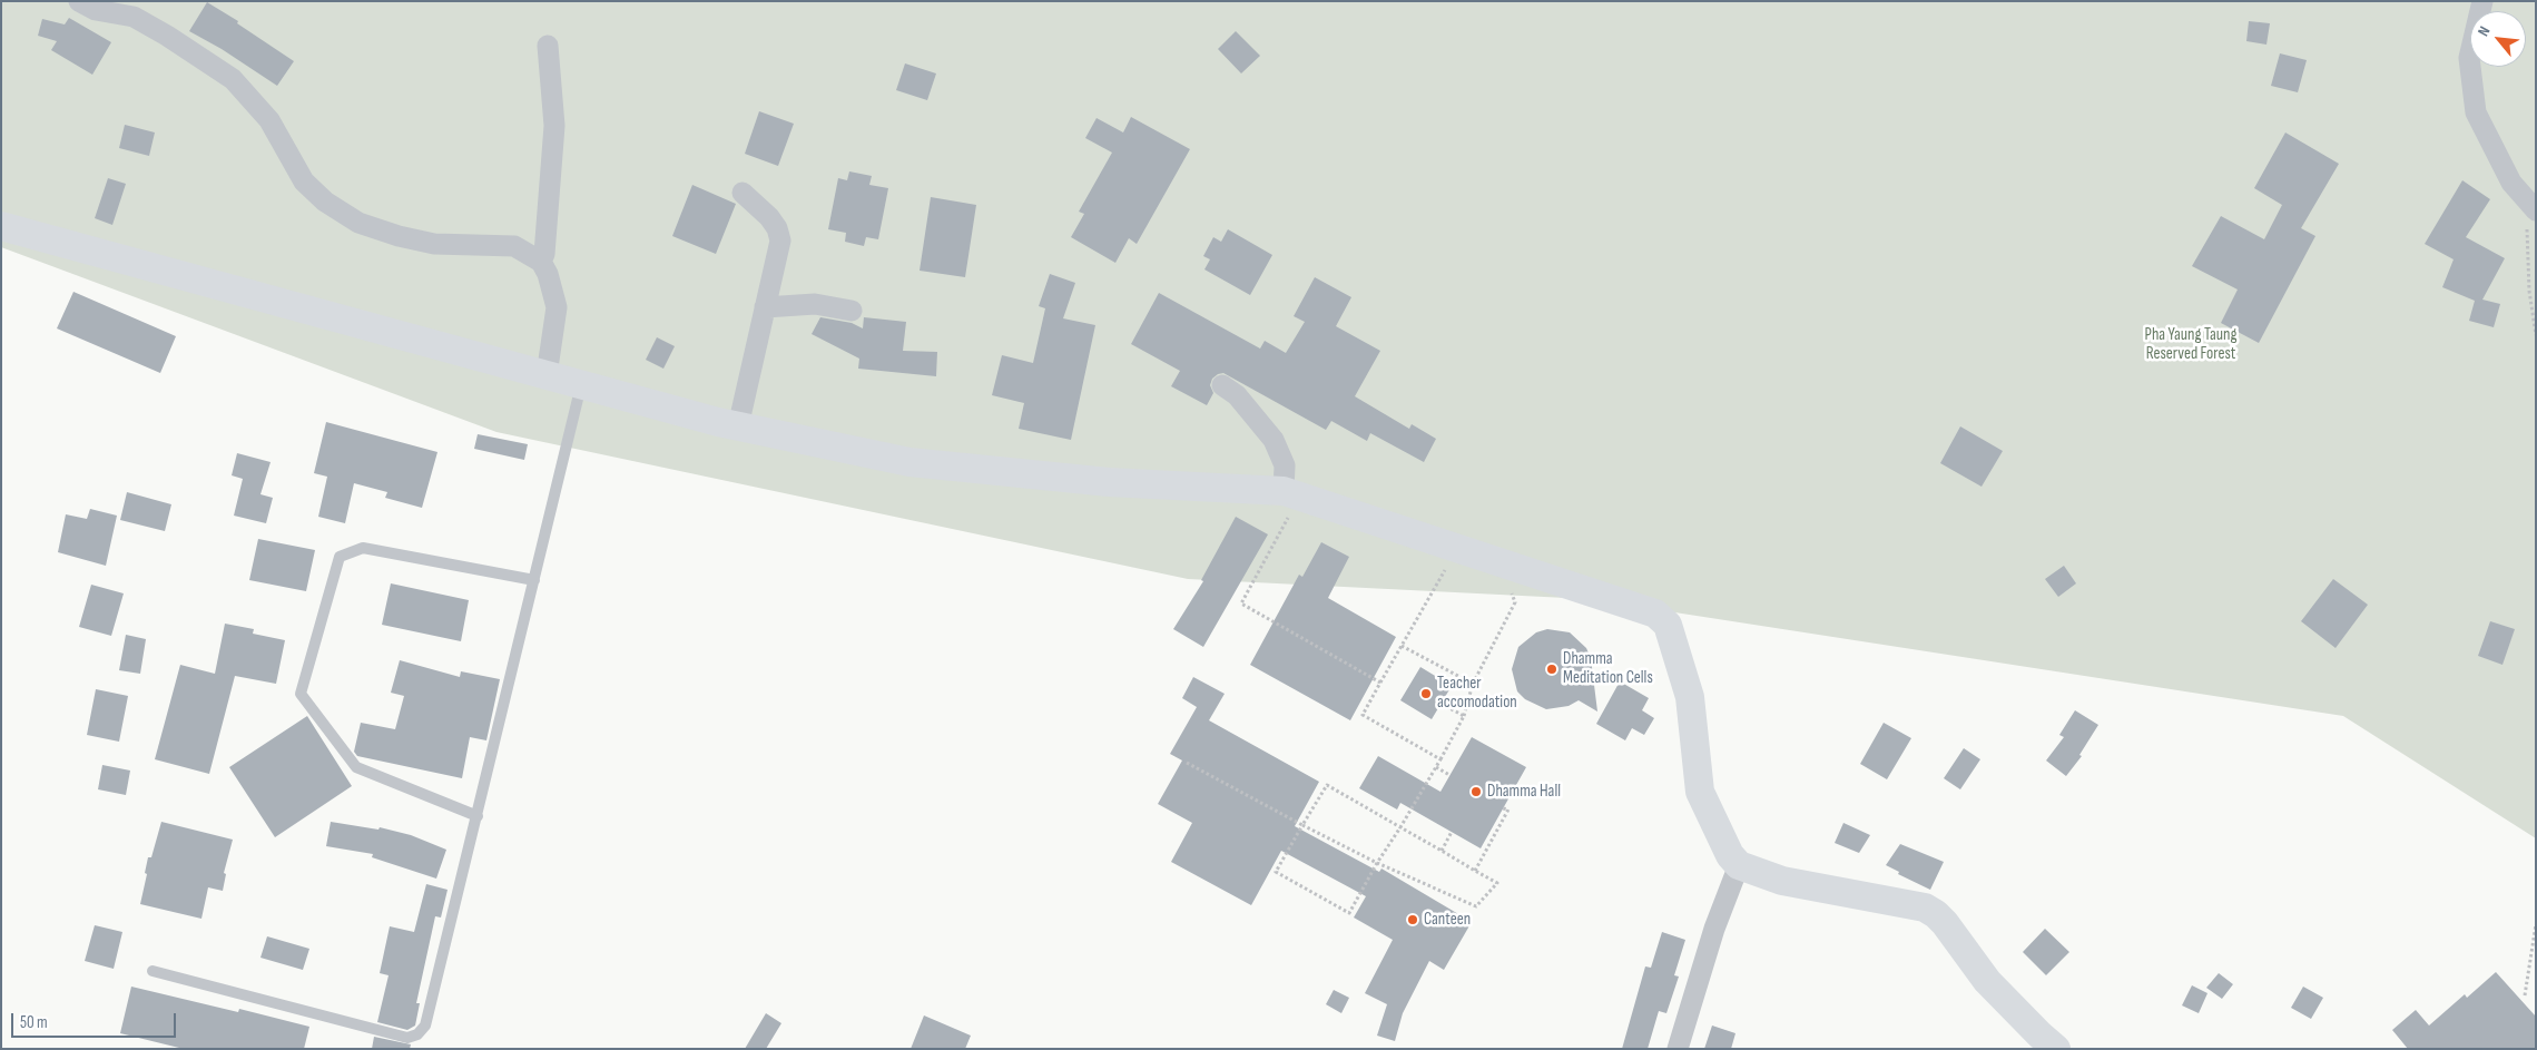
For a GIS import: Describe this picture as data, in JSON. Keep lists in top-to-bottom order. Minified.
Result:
{"parks":["Pha Yaung Taung Reserved Forest"],"places":["Dhamma Meditation Cells","Teacher accomodation","Dhamma Hall","Canteen"],"scale_bar":"50 m","north":"top left"}
